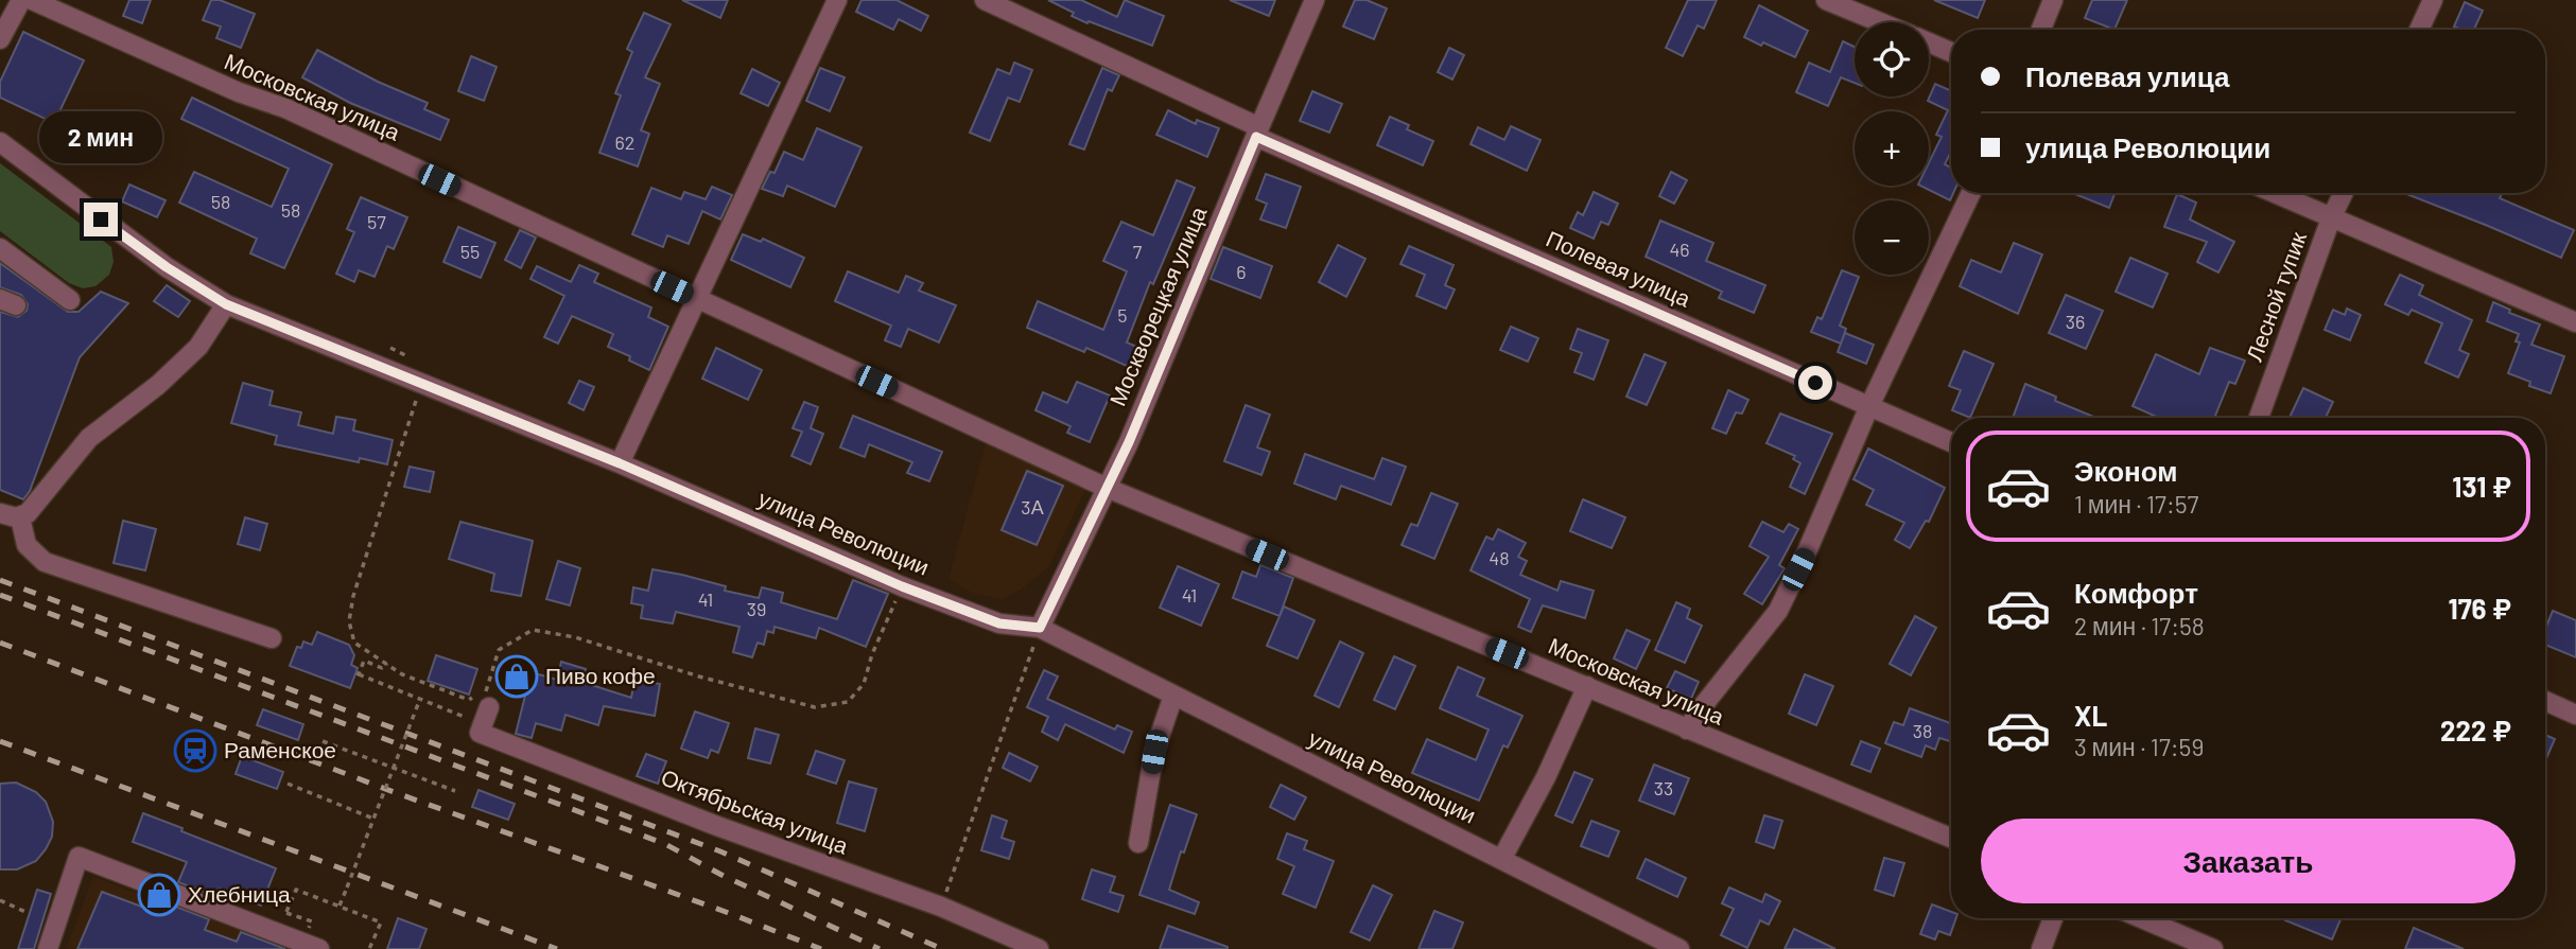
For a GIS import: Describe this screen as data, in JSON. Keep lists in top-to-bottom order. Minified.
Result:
{"streets":{"street":["Московская улица","Полевая улица","Лесной тупик","Москворецкая улица","улица Революции","Октябрьская улица"]},"crossings":[["Московская улица","Москворецкая улица"],["Полевая улица","Москворецкая улица"],["Москворецкая улица","улица Революции"]],"places":{"shop":["Пиво кофе","Хлебница"],"station":["Раменское"]},"house_numbers":["62","58","58","57","46","55","7","6","5","36","3А","48","41","41","39","38","33"],"page":{"map_buttons":["+","−"],"banner":["Полевая улица","улица Революции"],"bubble":"2 мин","list":[{"name":"Эконом","note":"1 мин · 17:57","value":"131 ₽"},{"name":"Комфорт","note":"2 мин · 17:58","value":"176 ₽"},{"name":"XL","note":"3 мин · 17:59","value":"222 ₽"}],"buttons":"Заказать"}}
